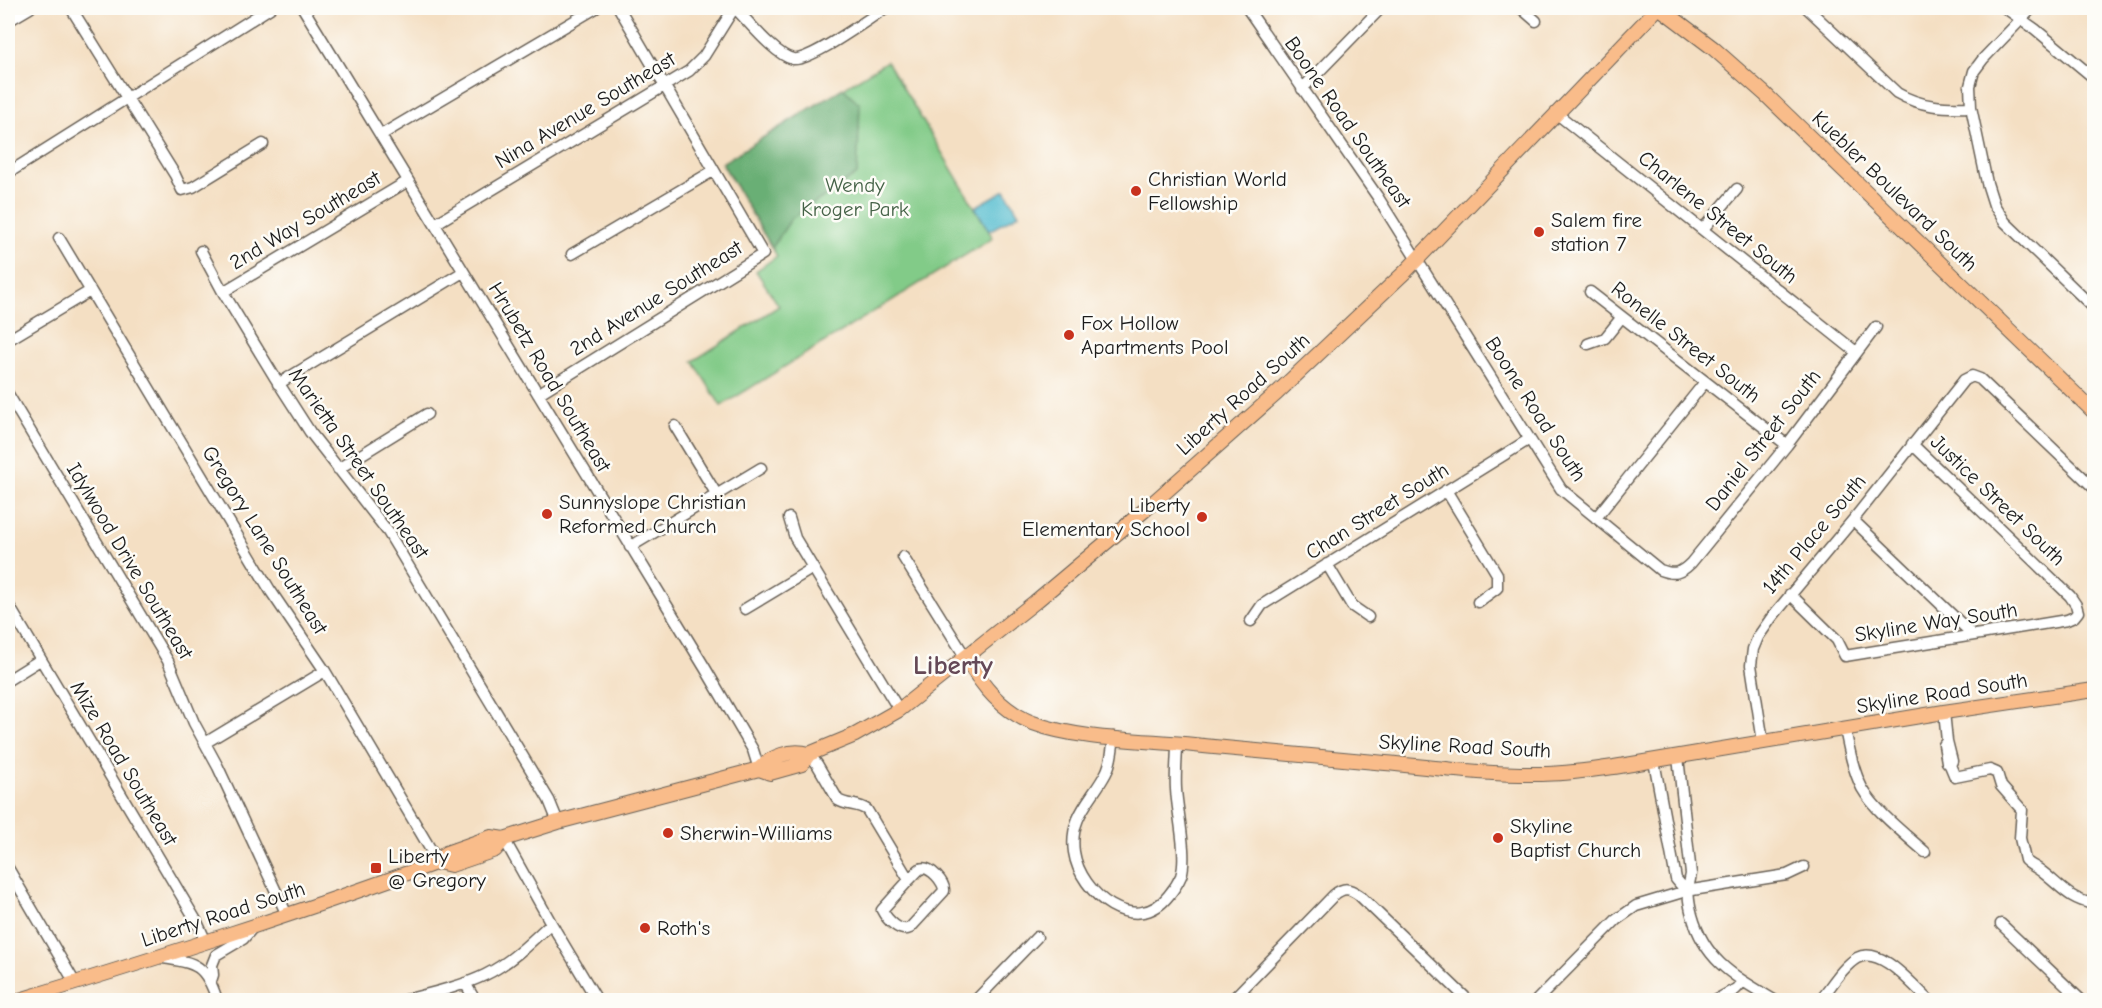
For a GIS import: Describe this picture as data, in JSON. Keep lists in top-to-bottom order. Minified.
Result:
{"streets":{"main road":["Kuebler Boulevard South","Liberty Road South","Skyline Road South"],"street":["Nina Avenue Southeast","Boone Road Southeast","Charlene Street South","2nd Way Southeast","2nd Avenue Southeast","Ronelle Street South","Hrubetz Road Southeast","Boone Road South","Daniel Street South","Marietta Street Southeast","Justice Street South","Chan Street South","14th Place South","Gregory Lane Southeast","Idylwood Drive Southeast","Skyline Way South","Mize Road Southeast"]},"crossings":[["Nina Avenue Southeast","Hrubetz Road Southeast"],["Boone Road Southeast","Liberty Road South"],["Boone Road Southeast","Boone Road South"],["Kuebler Boulevard South","Liberty Road South"],["Charlene Street South","Liberty Road South"],["Charlene Street South","Daniel Street South"],["2nd Way Southeast","Hrubetz Road Southeast"],["2nd Way Southeast","Marietta Street Southeast"],["2nd Avenue Southeast","Hrubetz Road Southeast"],["Ronelle Street South","Daniel Street South"],["Hrubetz Road Southeast","Liberty Road South"],["Liberty Road South","Boone Road South"],["Liberty Road South","Marietta Street Southeast"],["Liberty Road South","Gregory Lane Southeast"],["Liberty Road South","Idylwood Drive Southeast"],["Liberty Road South","Skyline Road South"],["Liberty Road South","Mize Road Southeast"],["Boone Road South","Daniel Street South"],["Boone Road South","Chan Street South"],["Justice Street South","14th Place South"],["Justice Street South","Skyline Way South"],["14th Place South","Skyline Way South"],["14th Place South","Skyline Road South"]],"districts":["Liberty"],"parks":["Wendy Kroger Park"],"places":{"other":["Christian World Fellowship","Salem fire station 7","Fox Hollow Apartments Pool","Sunnyslope Christian Reformed Church","Liberty Elementary School","Sherwin-Williams","Skyline Baptist Church","Roth's"],"transit":["Liberty @ Gregory"]}}
